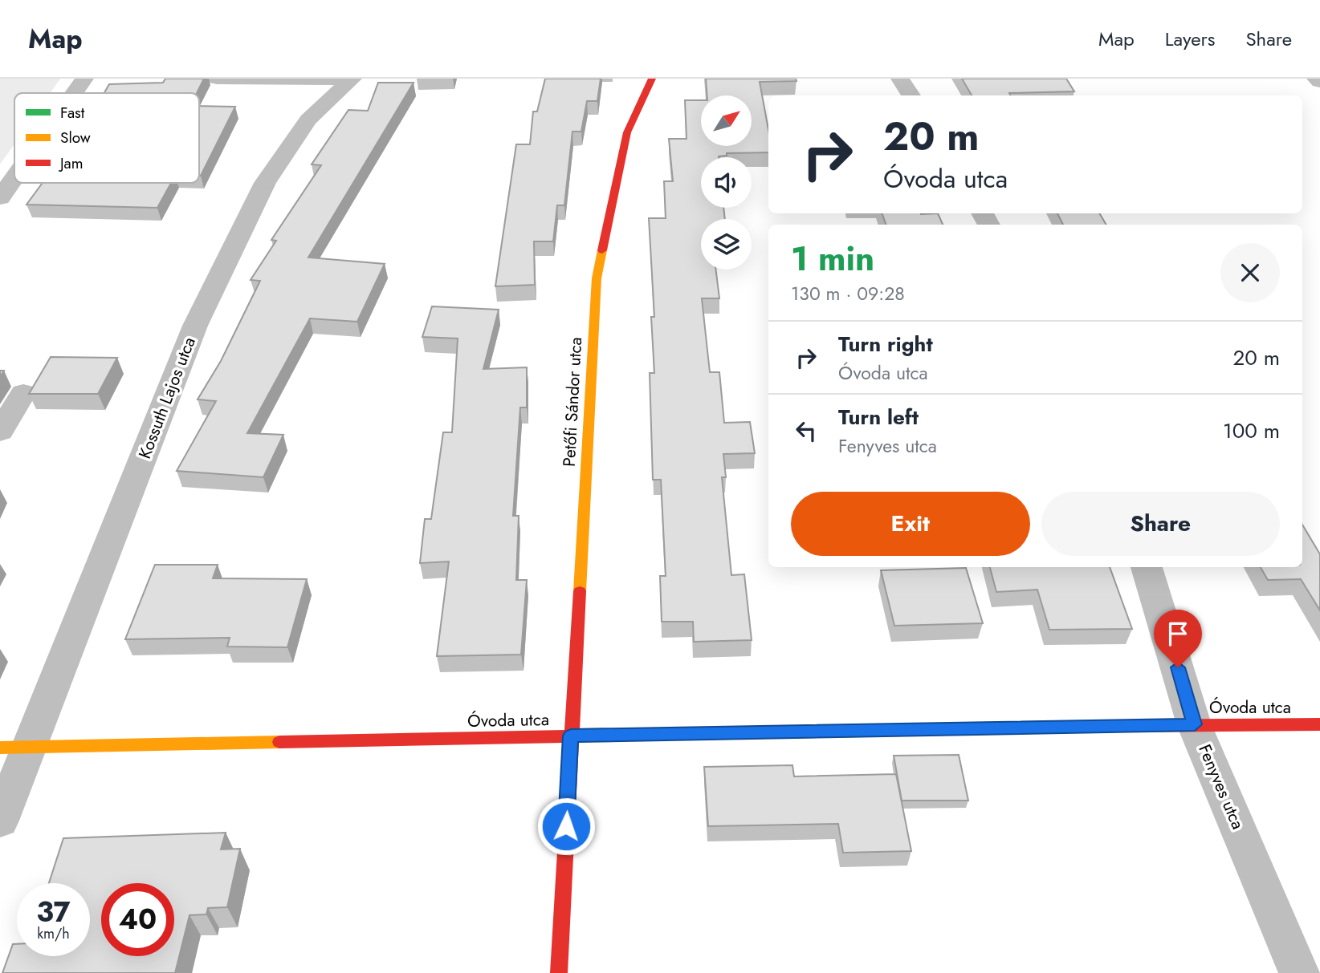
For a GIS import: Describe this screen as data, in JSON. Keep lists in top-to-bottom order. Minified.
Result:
{"streets":{"street":["Kossuth Lajos utca","Petőfi Sándor utca","Óvoda utca","Fenyves utca"]},"crossings":[["Kossuth Lajos utca","Óvoda utca"],["Petőfi Sándor utca","Óvoda utca"],["Óvoda utca","Fenyves utca"]],"legend":["Fast","Slow","Jam"],"north":"top right","page":{"header":"Map","nav":["Map","Layers","Share"],"turn":["20 m","Óvoda utca"],"heading":["1 min","130 m · 09:28"],"list":[{"name":"Turn right","note":"Óvoda utca","value":"20 m"},{"name":"Turn left","note":"Fenyves utca","value":"100 m"}],"buttons":["Exit","Share"],"speed":"37 km/h","limit":"40"}}
